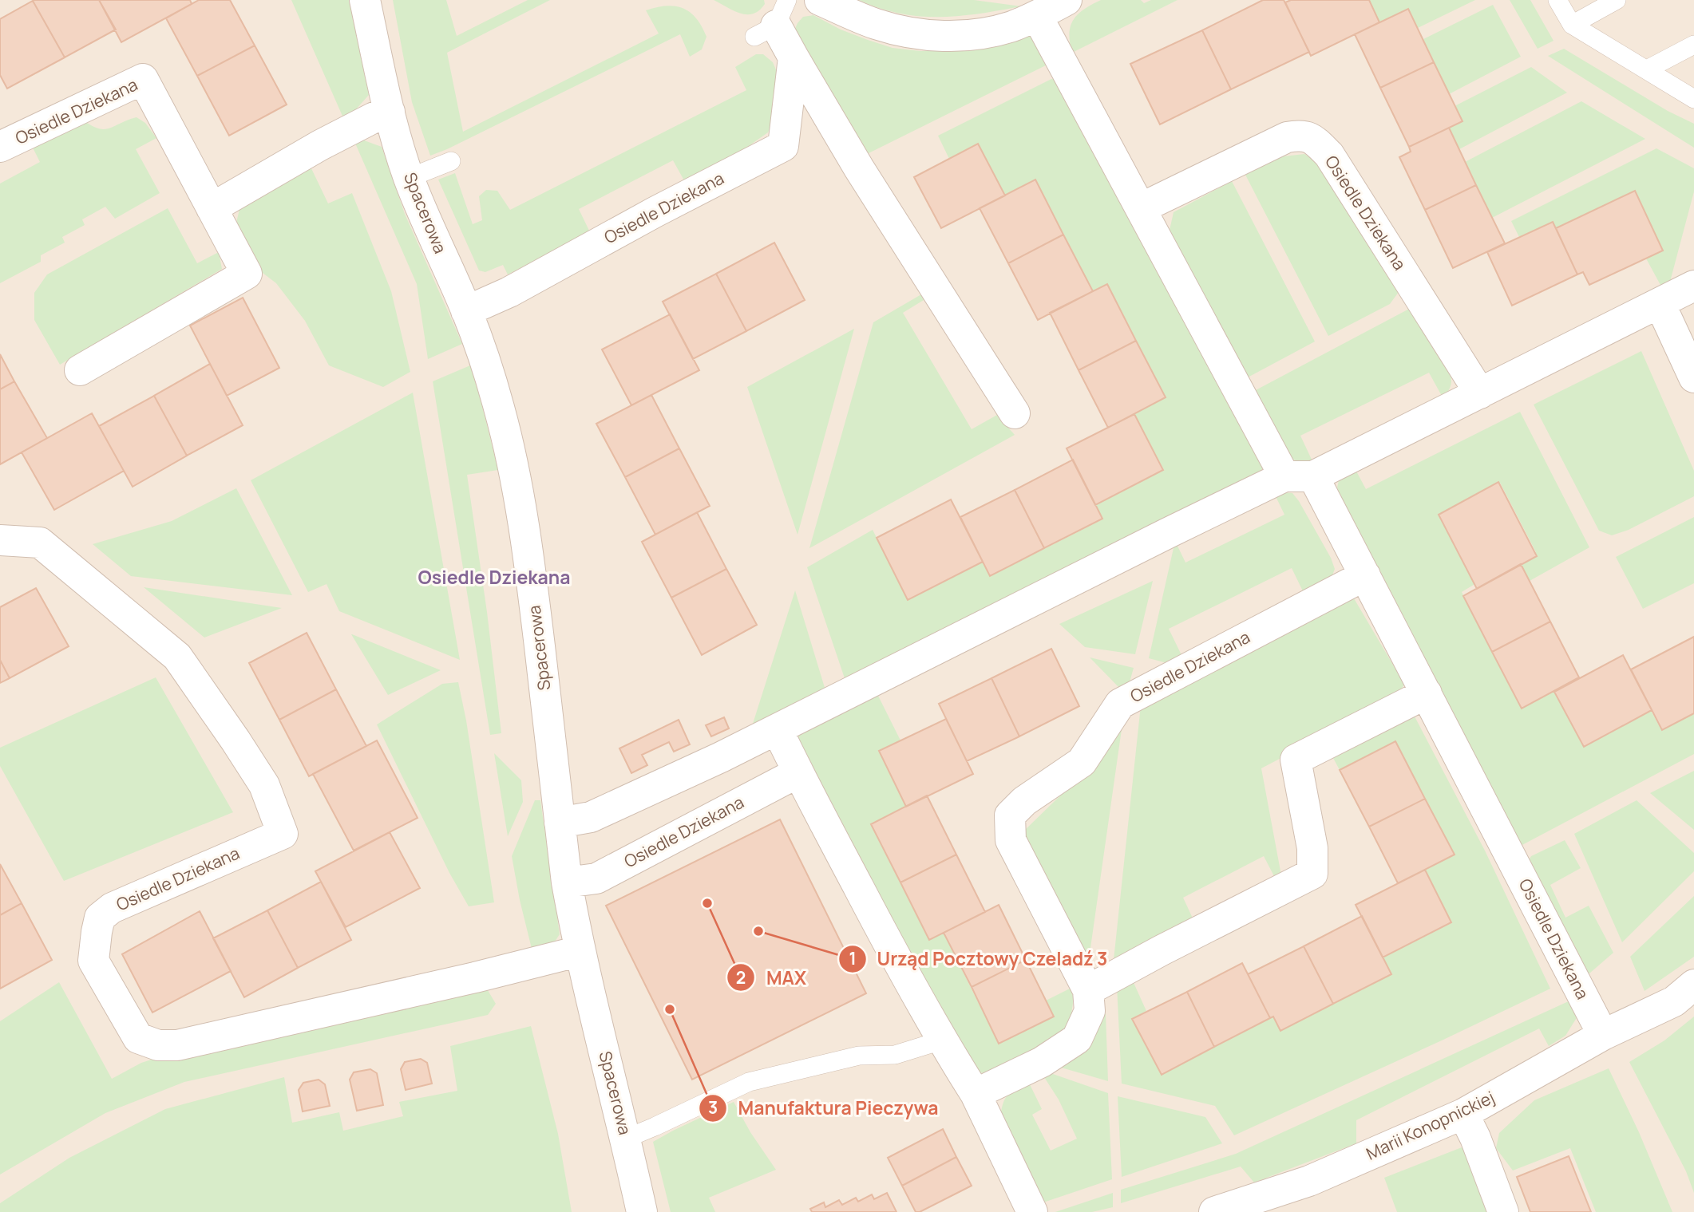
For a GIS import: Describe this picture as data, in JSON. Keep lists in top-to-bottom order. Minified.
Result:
{"streets":{"street":["Osiedle Dziekana","Spacerowa","Marii Konopnickiej"]},"crossings":[["Osiedle Dziekana","Spacerowa"],["Osiedle Dziekana","Marii Konopnickiej"]],"districts":["Osiedle Dziekana"],"places":["MAX","Urząd Pocztowy Czeladź 3","Manufaktura Pieczywa"]}
